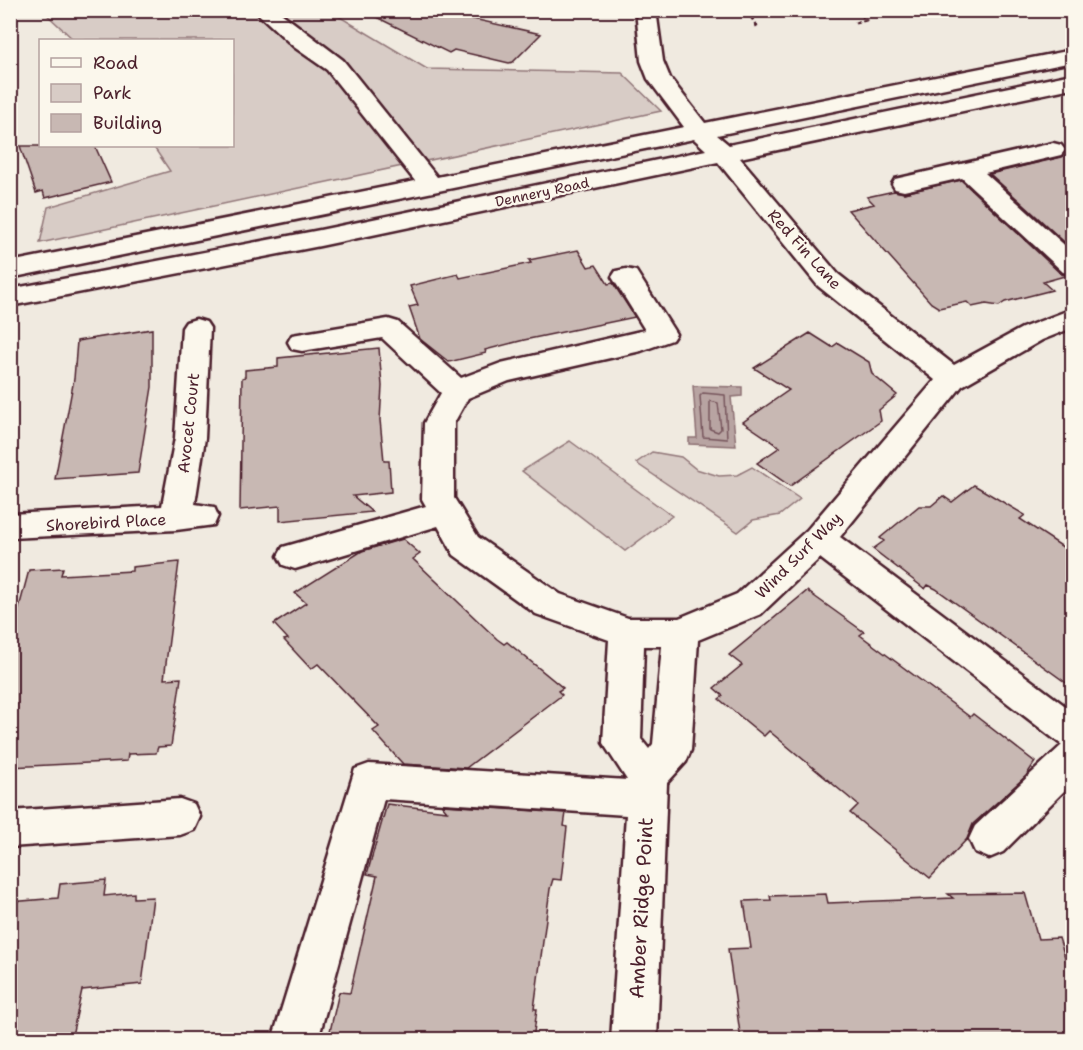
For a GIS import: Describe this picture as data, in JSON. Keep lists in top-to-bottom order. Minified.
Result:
{"streets":{"street":["Dennery Road","Red Fin Lane","Avocet Court","Shorebird Place","Wind Surf Way","Amber Ridge Point"]},"crossings":[["Dennery Road","Red Fin Lane"],["Red Fin Lane","Wind Surf Way"],["Avocet Court","Shorebird Place"]],"legend":["Road","Park","Building"]}
